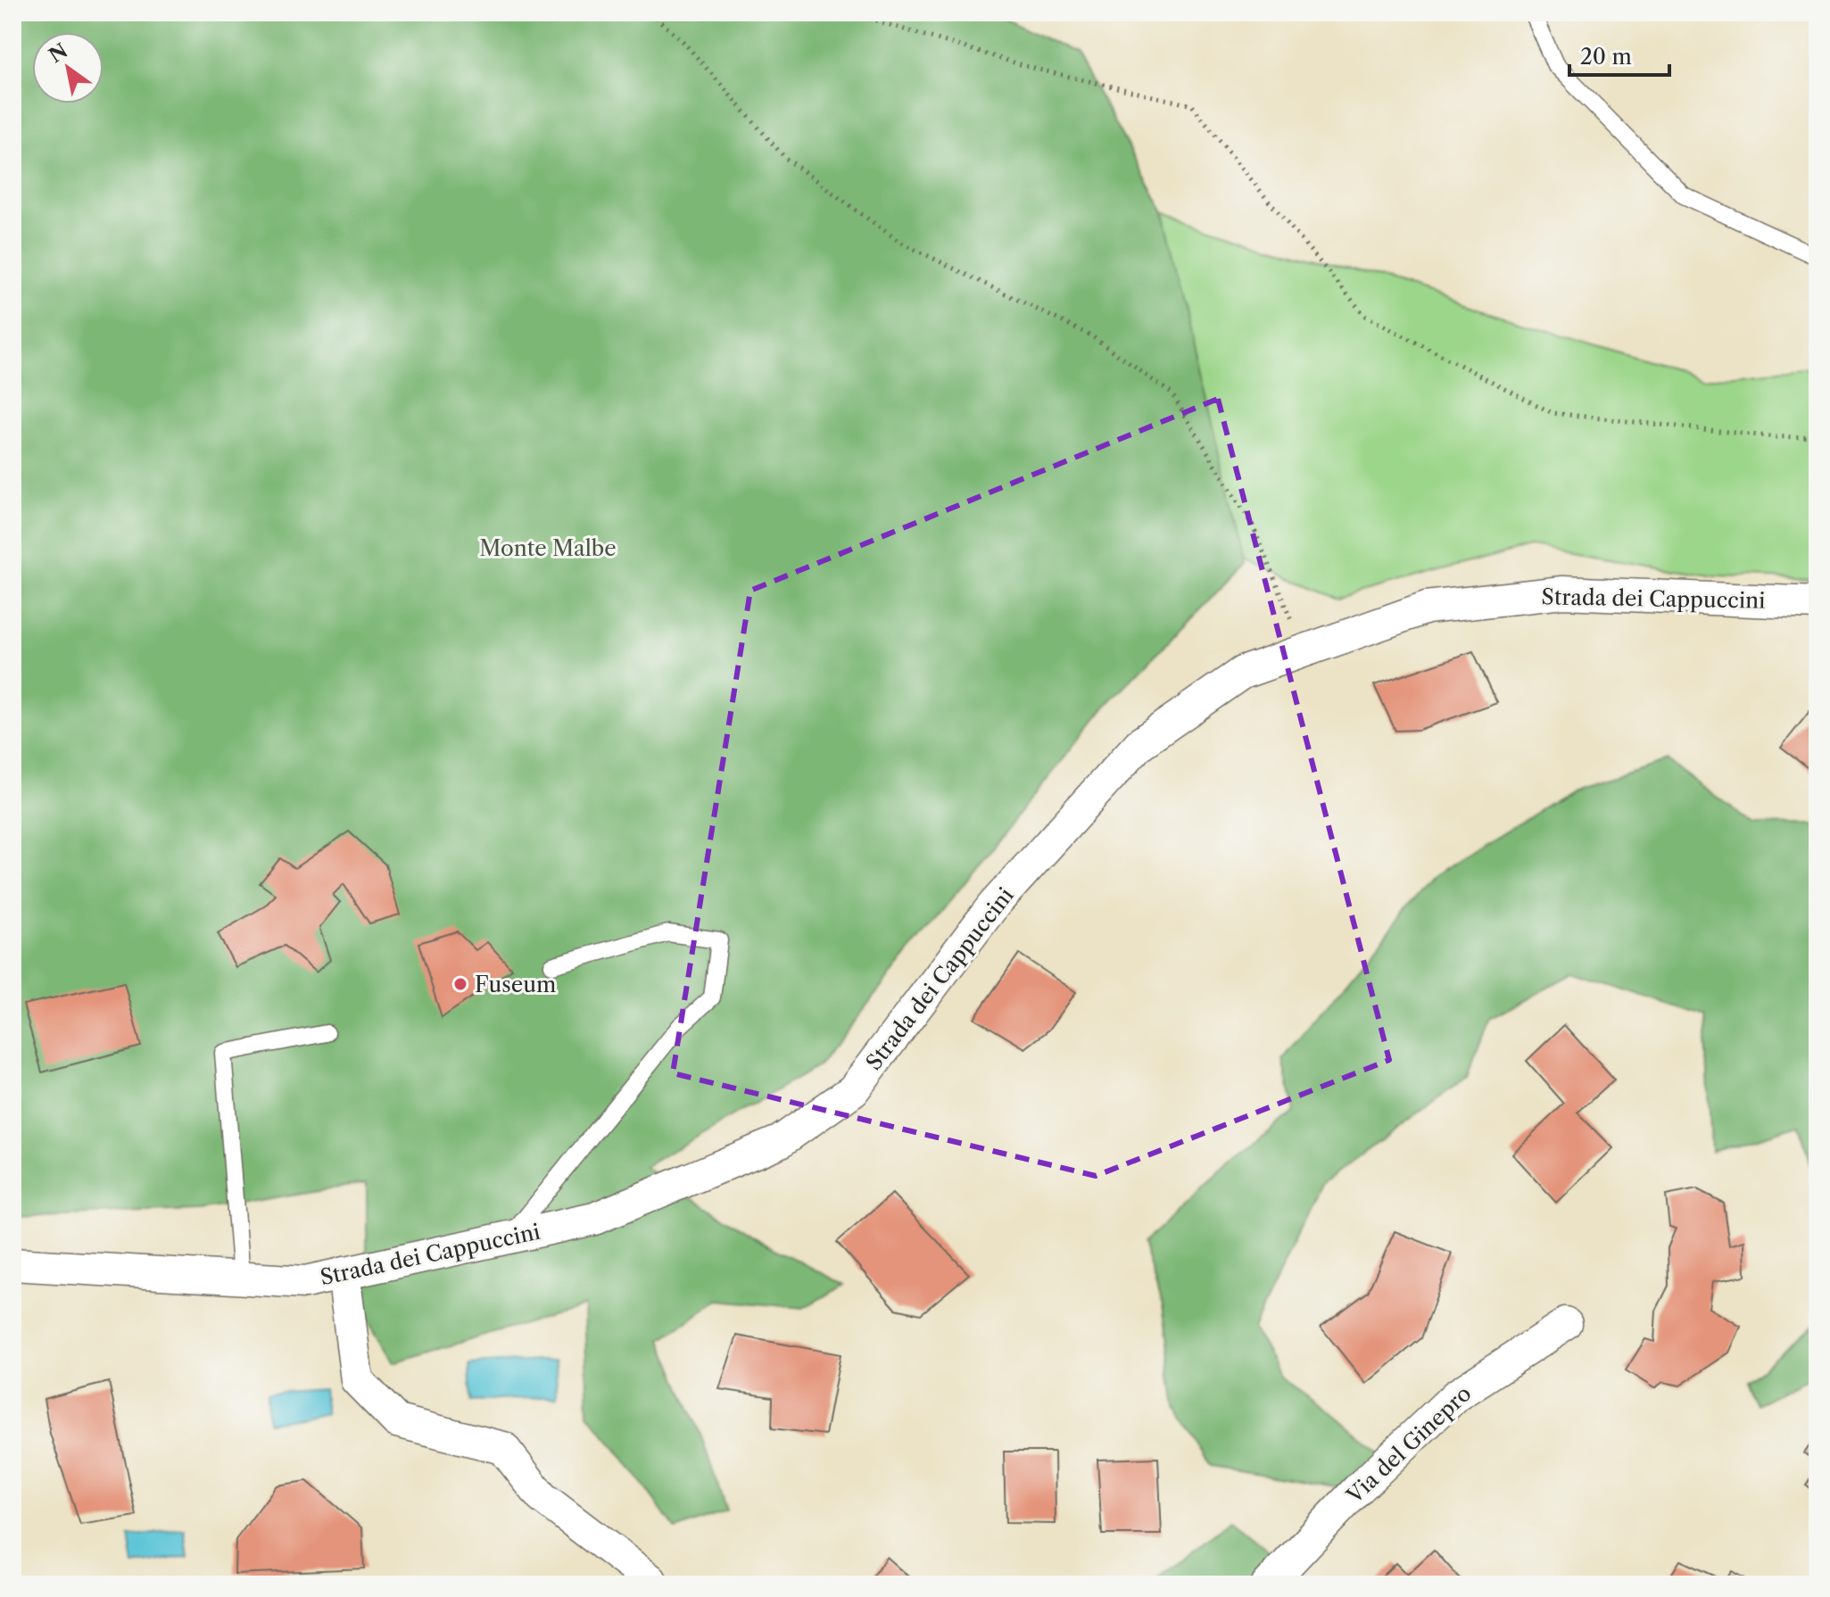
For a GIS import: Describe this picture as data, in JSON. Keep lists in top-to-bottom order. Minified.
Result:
{"streets":{"street":["Strada dei Cappuccini","Via del Ginepro"]},"parks":["Monte Malbe"],"places":["Fuseum"],"scale_bar":"20 m","north":"top left"}
